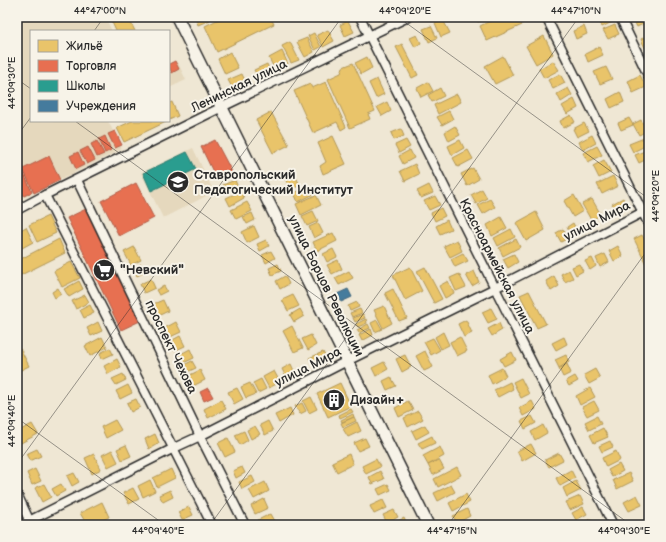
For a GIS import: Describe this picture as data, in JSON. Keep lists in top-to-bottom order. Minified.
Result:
{"streets":{"main road":["улица Борцов Революции"],"street":["Ленинская улица","улица Мира","Красноармейская улица","проспект Чехова"]},"crossings":[["Ленинская улица","Красноармейская улица"],["Ленинская улица","улица Борцов Революции"],["Ленинская улица","проспект Чехова"],["улица Мира","Красноармейская улица"],["улица Мира","улица Борцов Революции"],["улица Мира","проспект Чехова"]],"places":{"school or university":["Ставропольский Педагогический Институт"],"supermarket":["\"Невский\""],"building":["Дизайн+"]},"legend":["Жильё","Торговля","Школы","Учреждения"],"coordinates":["44°47'00\"N","44°09'20\"E","44°47'10\"N","44°09'30\"E","44°09'40\"E","44°47'15\"N"]}
